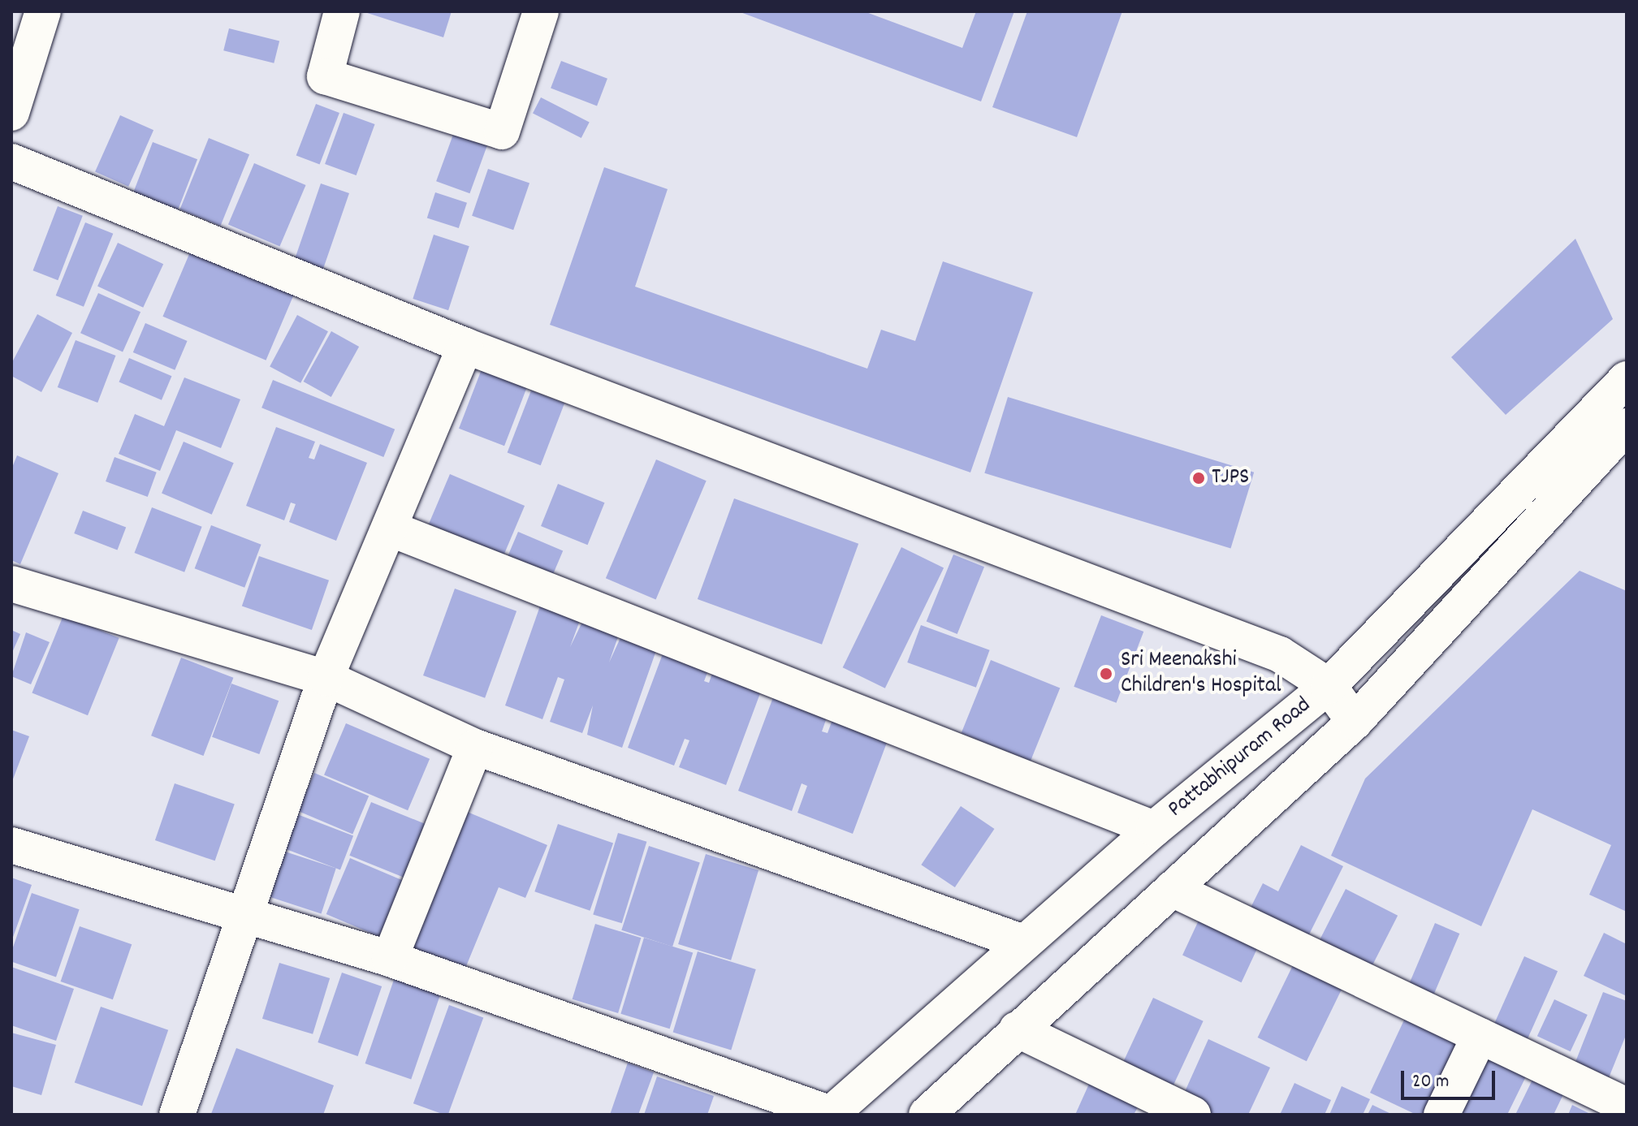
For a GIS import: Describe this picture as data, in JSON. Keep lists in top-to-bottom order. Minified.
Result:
{"streets":{"street":["Pattabhipuram Road"]},"places":["TJPS","Sri Meenakshi Children's Hospital"],"scale_bar":"20 m"}
